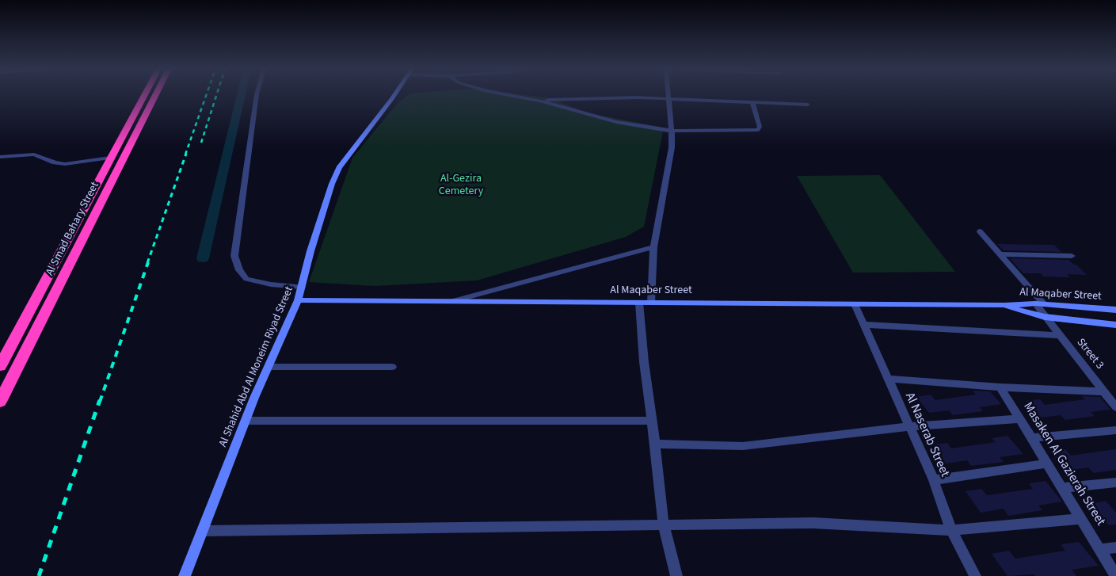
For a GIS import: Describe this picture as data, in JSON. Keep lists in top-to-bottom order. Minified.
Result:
{"streets":{"highway":["Al Smad Bahary Street"],"street":["Al Maqaber Street","Street 3","Al Shahid Abd Al Moneim Riyad Street","Al Naserab Street","Masaken Al Gazierah Street"]},"crossings":[["Al Maqaber Street","Street 3"],["Al Maqaber Street","Al Shahid Abd Al Moneim Riyad Street"],["Al Maqaber Street","Al Naserab Street"]],"parks":["Al-Gezira Cemetery"]}
